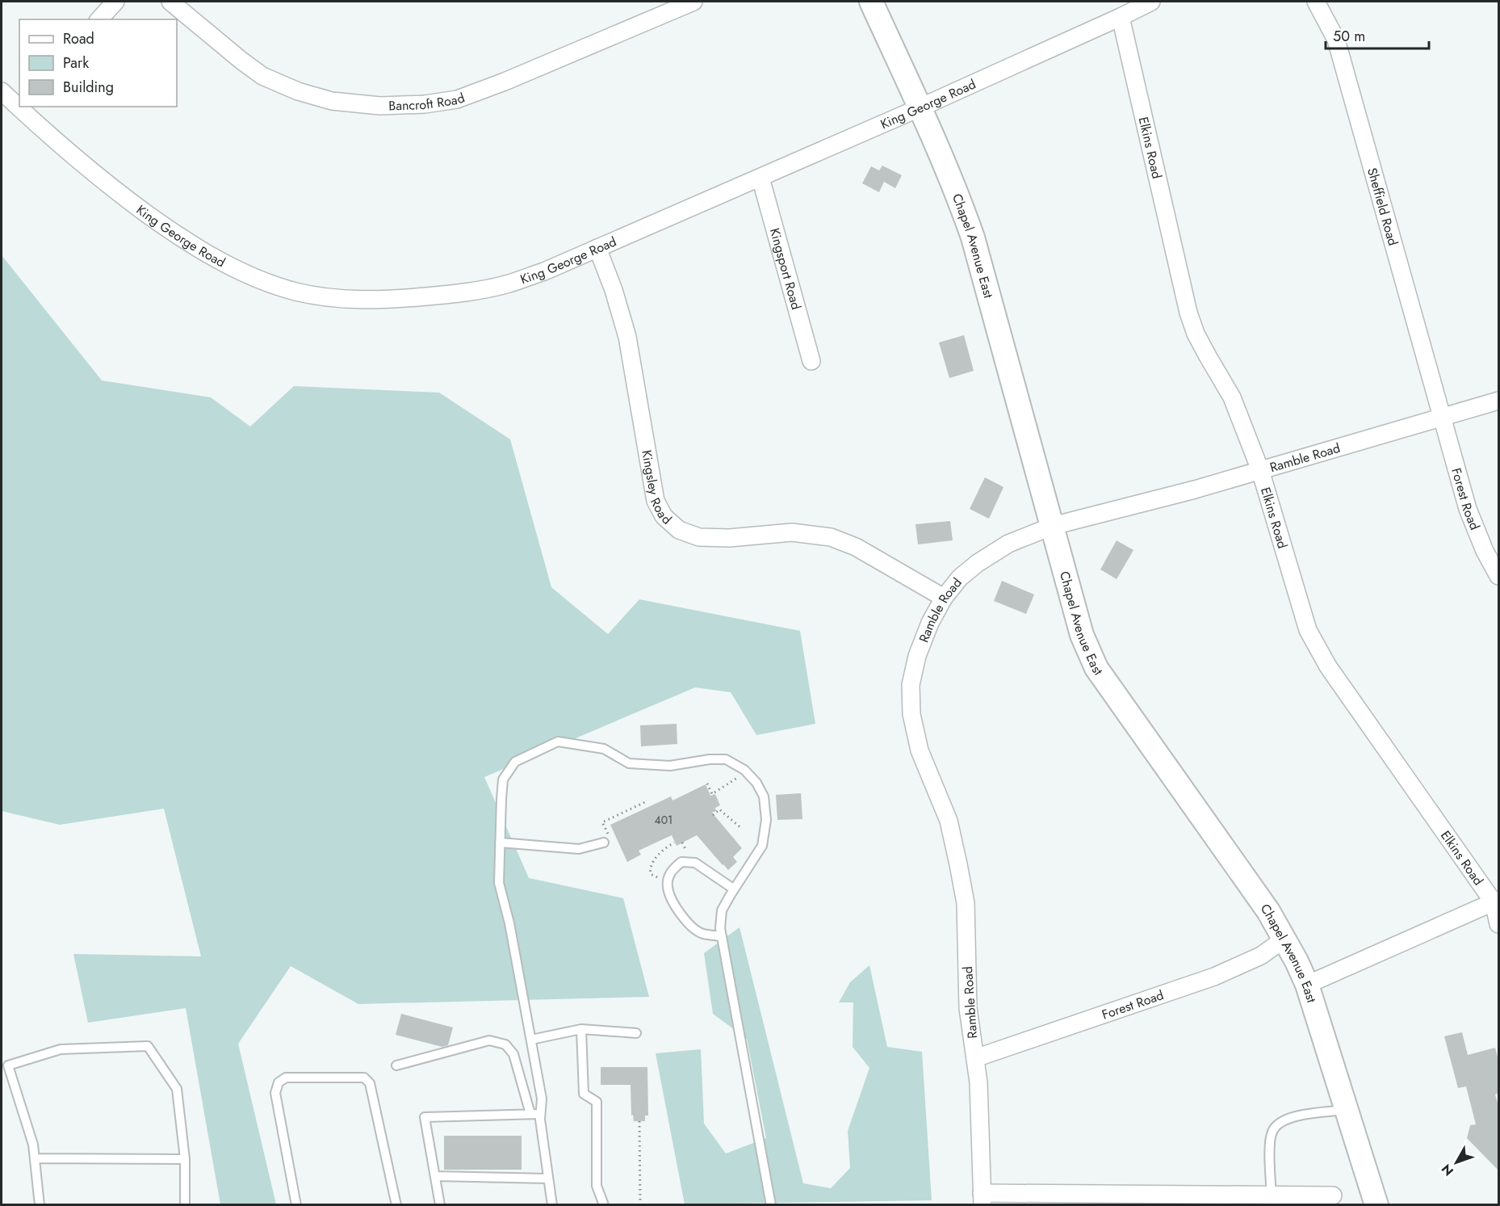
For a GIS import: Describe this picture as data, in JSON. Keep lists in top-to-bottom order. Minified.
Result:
{"streets":{"street":["Bancroft Road","King George Road","Elkins Road","Sheffield Road","Chapel Avenue East","Kingsport Road","Ramble Road","Kingsley Road","Forest Road"]},"crossings":[["King George Road","Elkins Road"],["King George Road","Chapel Avenue East"],["King George Road","Kingsport Road"],["King George Road","Kingsley Road"],["Elkins Road","Ramble Road"],["Sheffield Road","Ramble Road"],["Sheffield Road","Forest Road"],["Chapel Avenue East","Ramble Road"],["Chapel Avenue East","Forest Road"],["Ramble Road","Kingsley Road"],["Ramble Road","Forest Road"]],"house_numbers":["401"],"legend":["Road","Park","Building"],"scale_bar":"50 m","north":"bottom left"}
